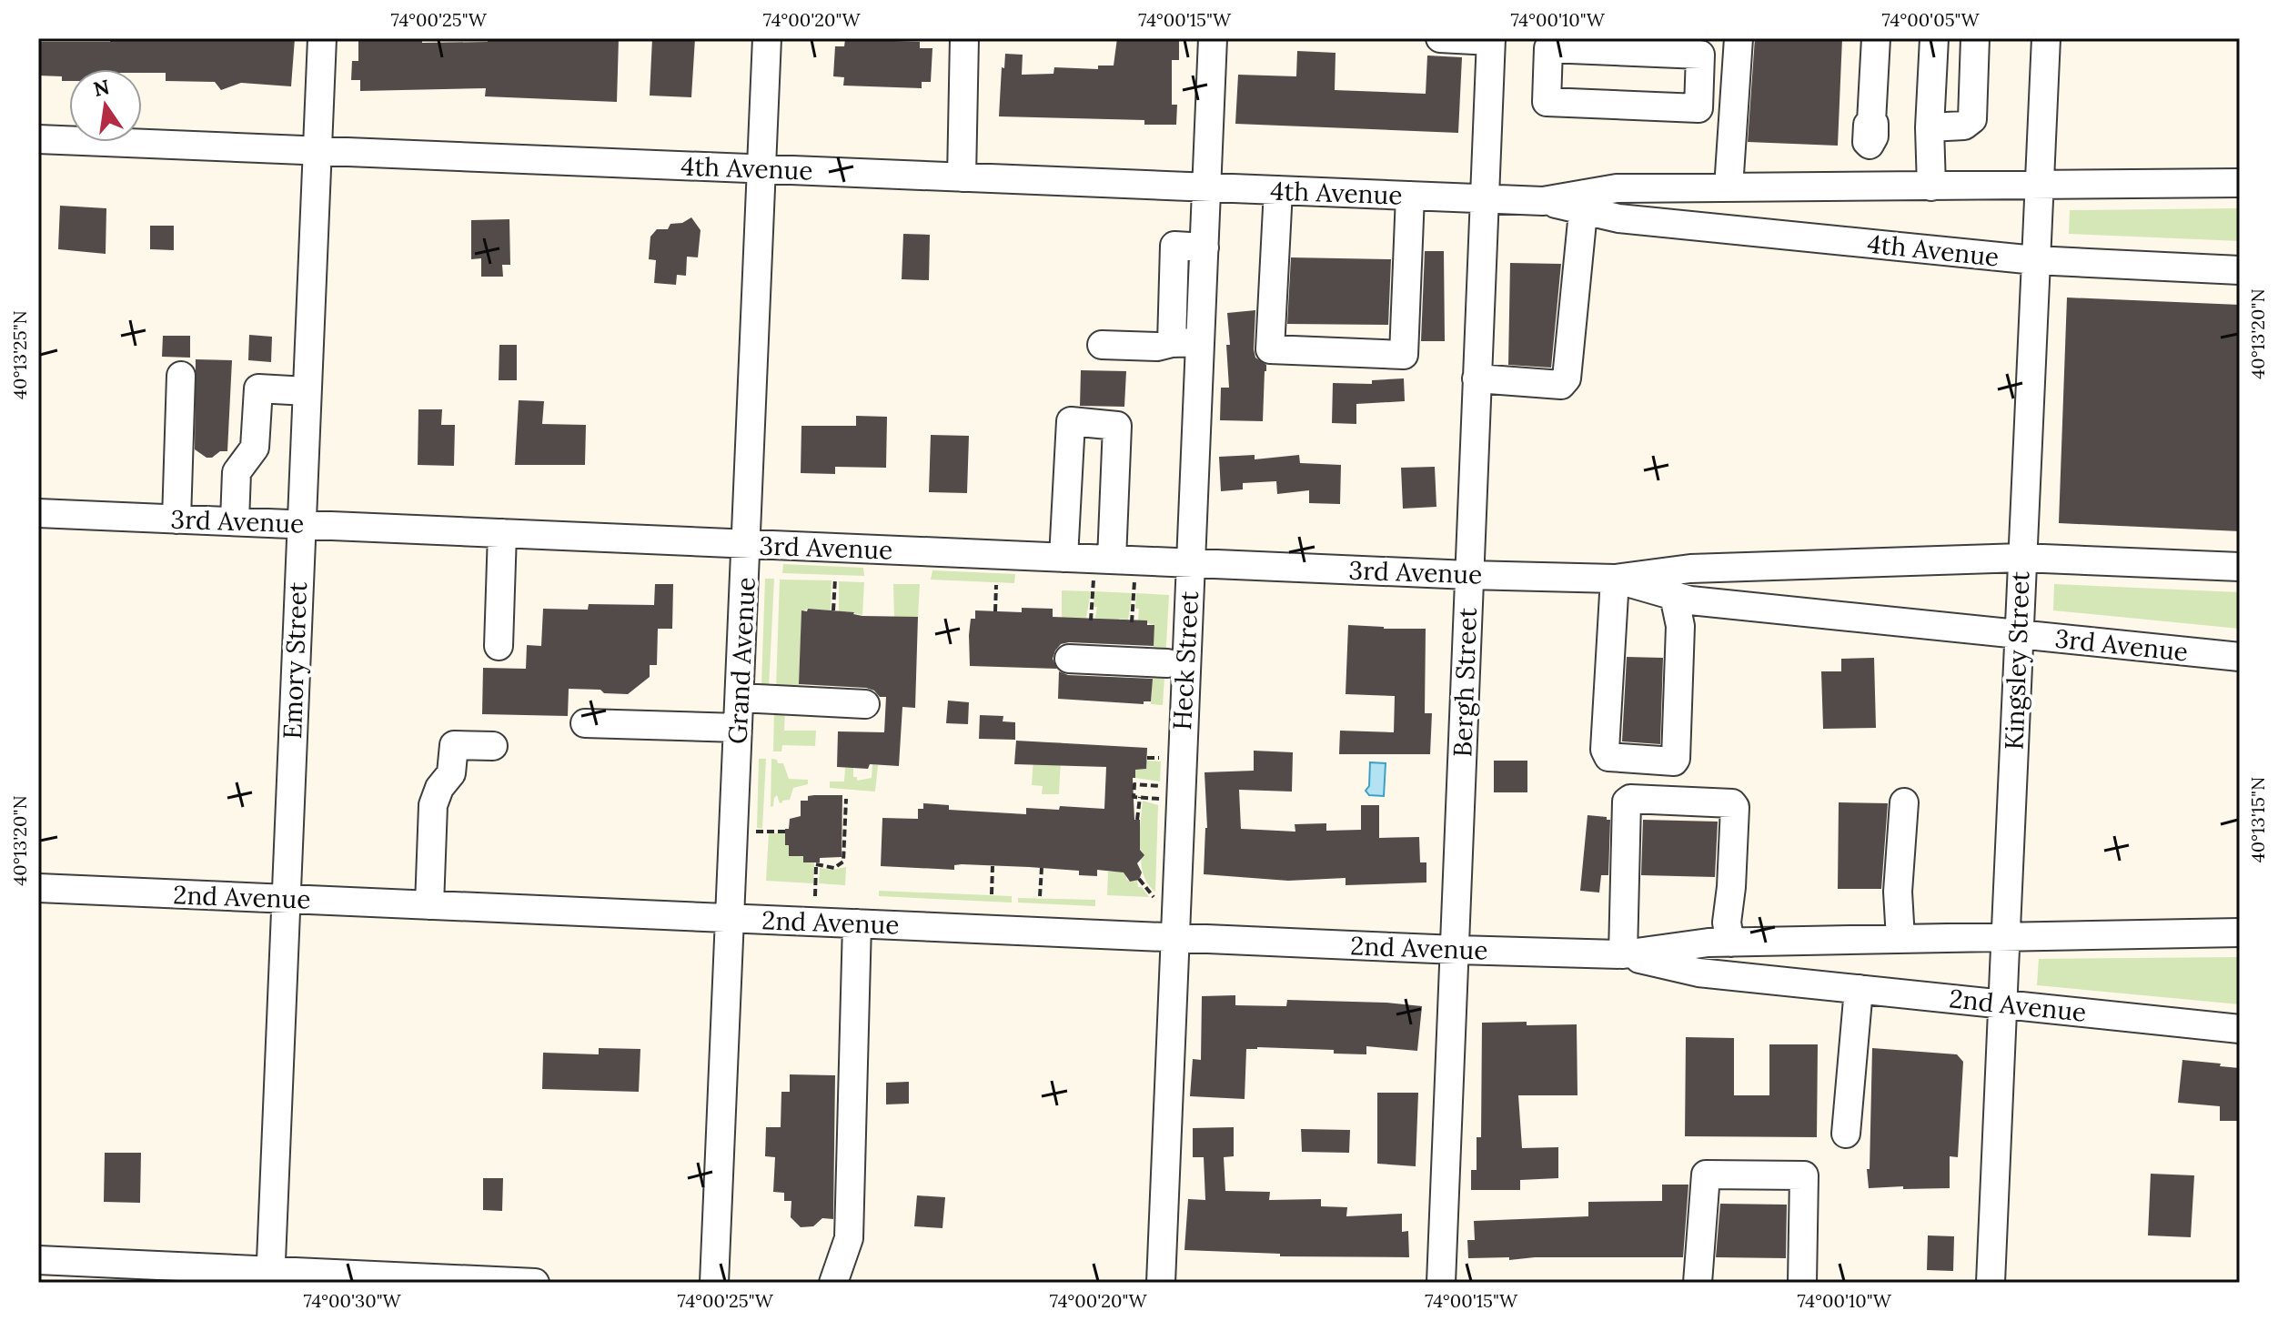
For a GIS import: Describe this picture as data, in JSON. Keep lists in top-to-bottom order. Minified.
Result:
{"streets":{"street":["4th Avenue","3rd Avenue","Emory Street","Grand Avenue","Heck Street","Kingsley Street","Bergh Street","2nd Avenue"]},"crossings":[["4th Avenue","Emory Street"],["4th Avenue","Grand Avenue"],["4th Avenue","Heck Street"],["4th Avenue","Kingsley Street"],["4th Avenue","Bergh Street"],["3rd Avenue","Emory Street"],["3rd Avenue","Grand Avenue"],["3rd Avenue","Heck Street"],["3rd Avenue","Kingsley Street"],["3rd Avenue","Bergh Street"],["Emory Street","2nd Avenue"],["Grand Avenue","2nd Avenue"],["Heck Street","2nd Avenue"],["Kingsley Street","2nd Avenue"],["Bergh Street","2nd Avenue"]],"north":"top","coordinates":["74°00'25\"W","74°00'20\"W","74°00'15\"W","74°00'10\"W","74°00'05\"W","40°13'20\"N","40°13'25\"N","40°13'15\"N","74°00'30\"W"]}
